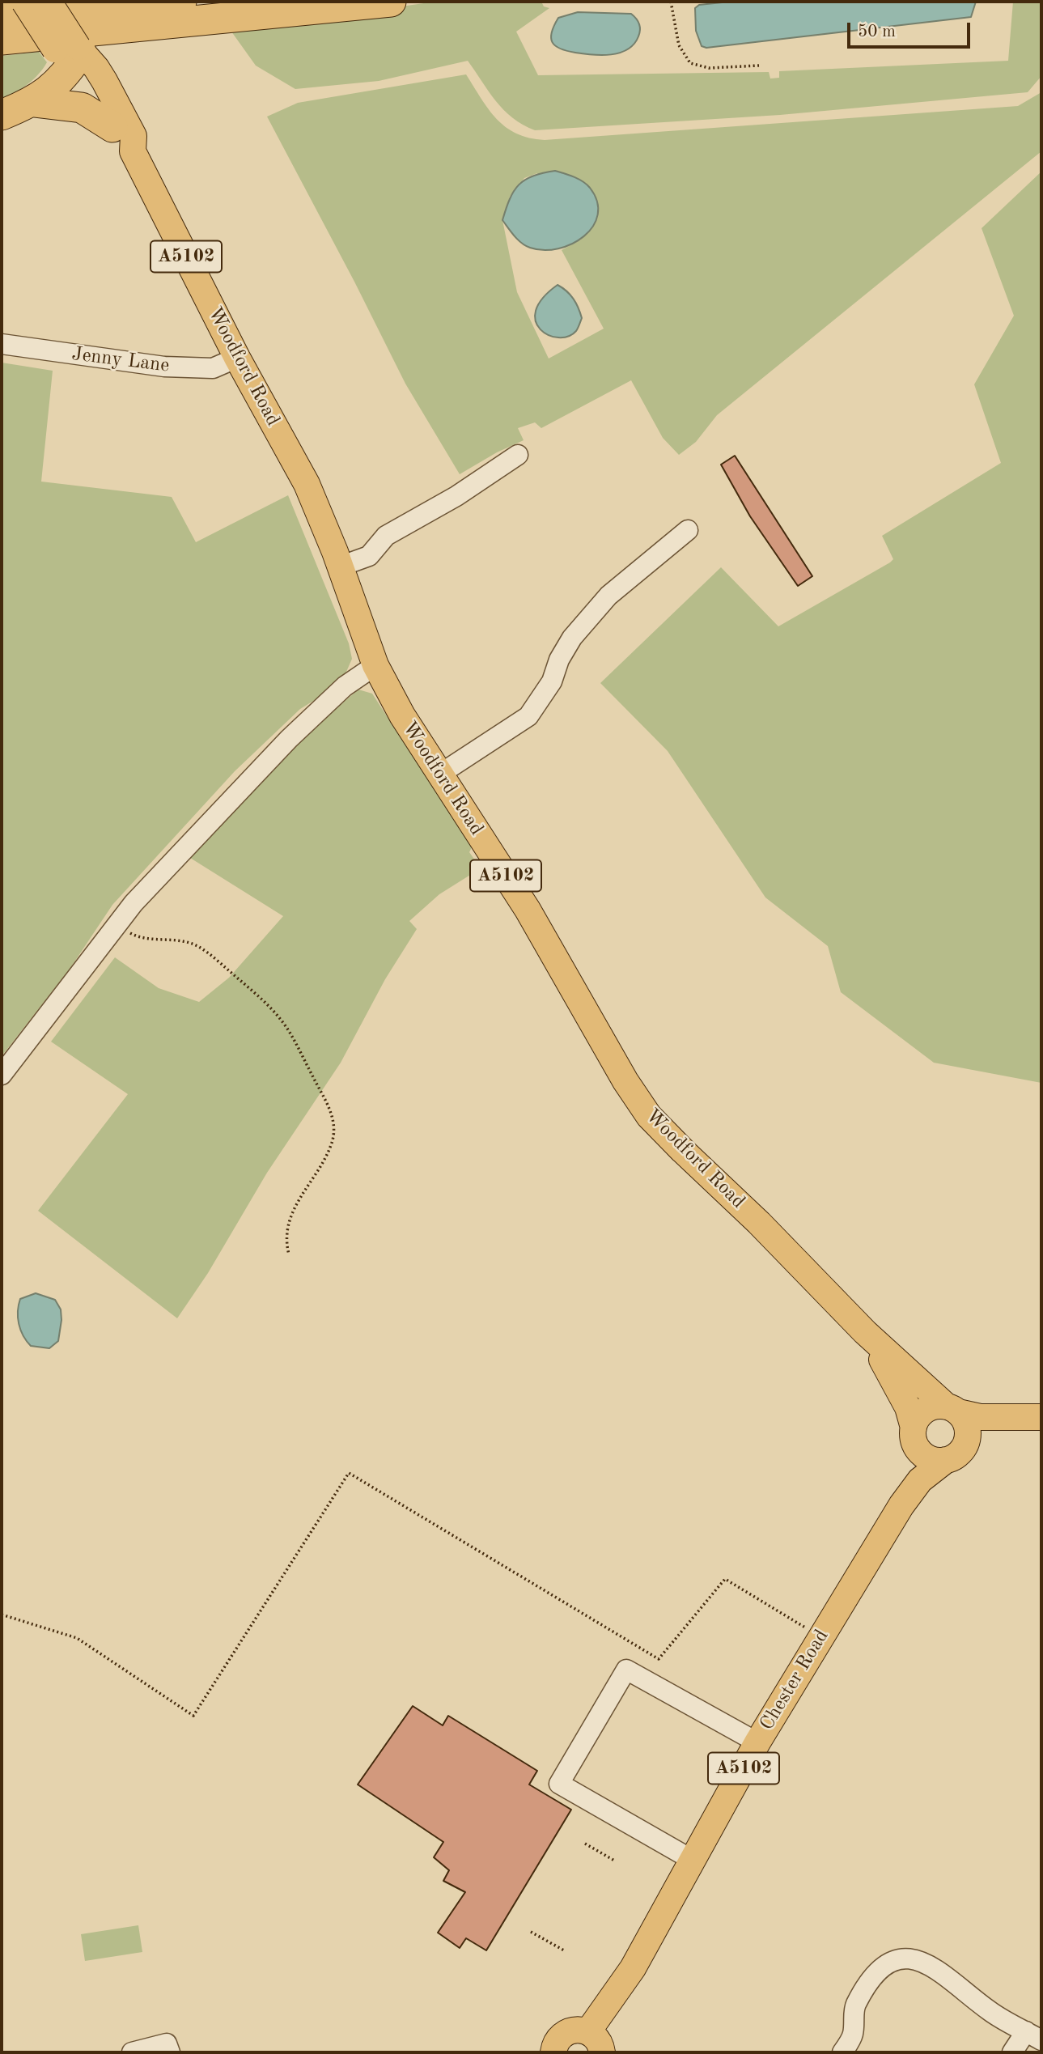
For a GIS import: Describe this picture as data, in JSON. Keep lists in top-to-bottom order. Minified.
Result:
{"streets":{"main road":["A5102","Woodford Road","Chester Road"],"street":["Jenny Lane"]},"crossings":[["Jenny Lane","Woodford Road"],["Woodford Road","Chester Road"]],"scale_bar":"50 m"}
